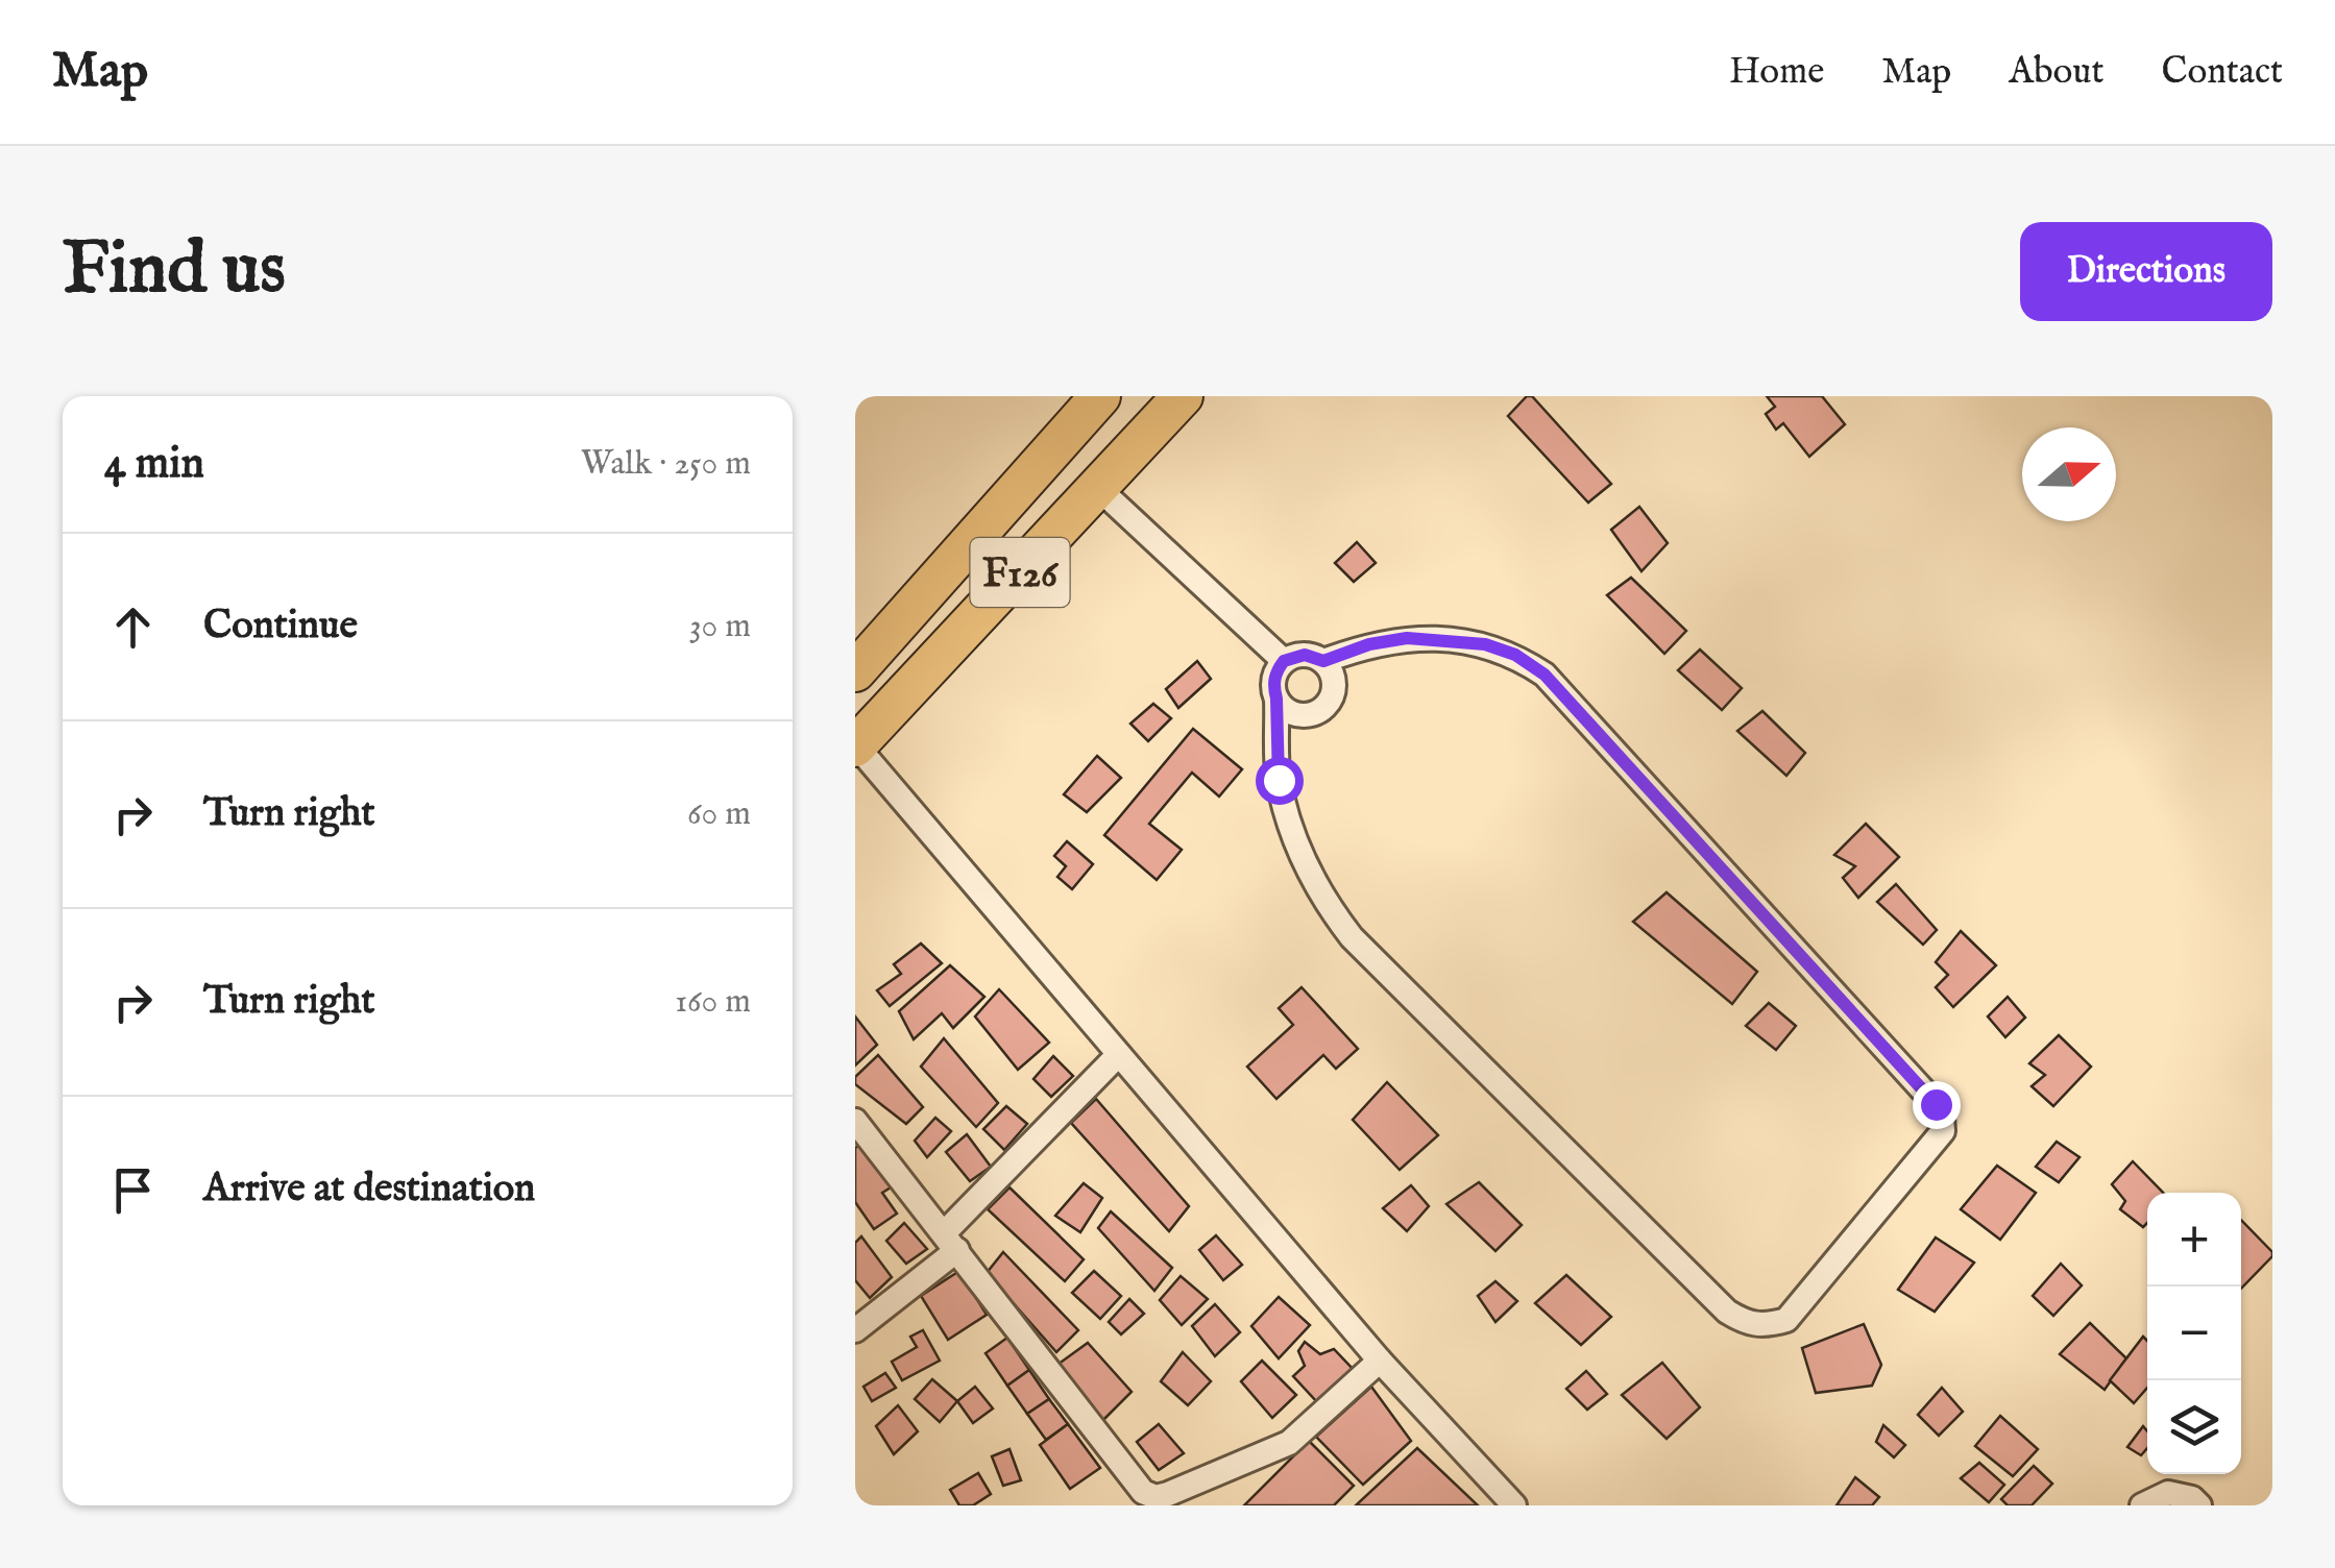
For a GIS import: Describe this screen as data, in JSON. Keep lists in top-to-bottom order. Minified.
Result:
{"streets":{"main road":["F126"]},"north":"right","page":{"header":"Map","nav":["Home","Map","About","Contact"],"buttons":"Directions","title":"Find us","heading":["4 min","Walk · 250 m"],"list":[["Continue","30 m"],["Turn right","60 m"],["Turn right","160 m"],"Arrive at destination"],"map_buttons":["+","−"]}}
